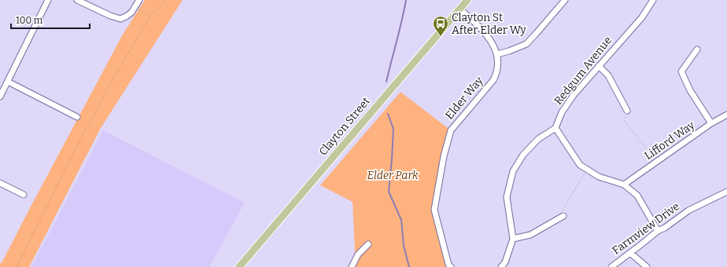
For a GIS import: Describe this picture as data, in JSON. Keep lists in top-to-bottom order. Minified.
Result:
{"streets":{"main road":["Clayton Street"],"street":["Redgum Avenue","Elder Way","Lifford Way","Farmview Drive"]},"parks":["Elder Park"],"places":{"bus stop":["Clayton St After Elder Wy"]},"scale_bar":"100 m"}
